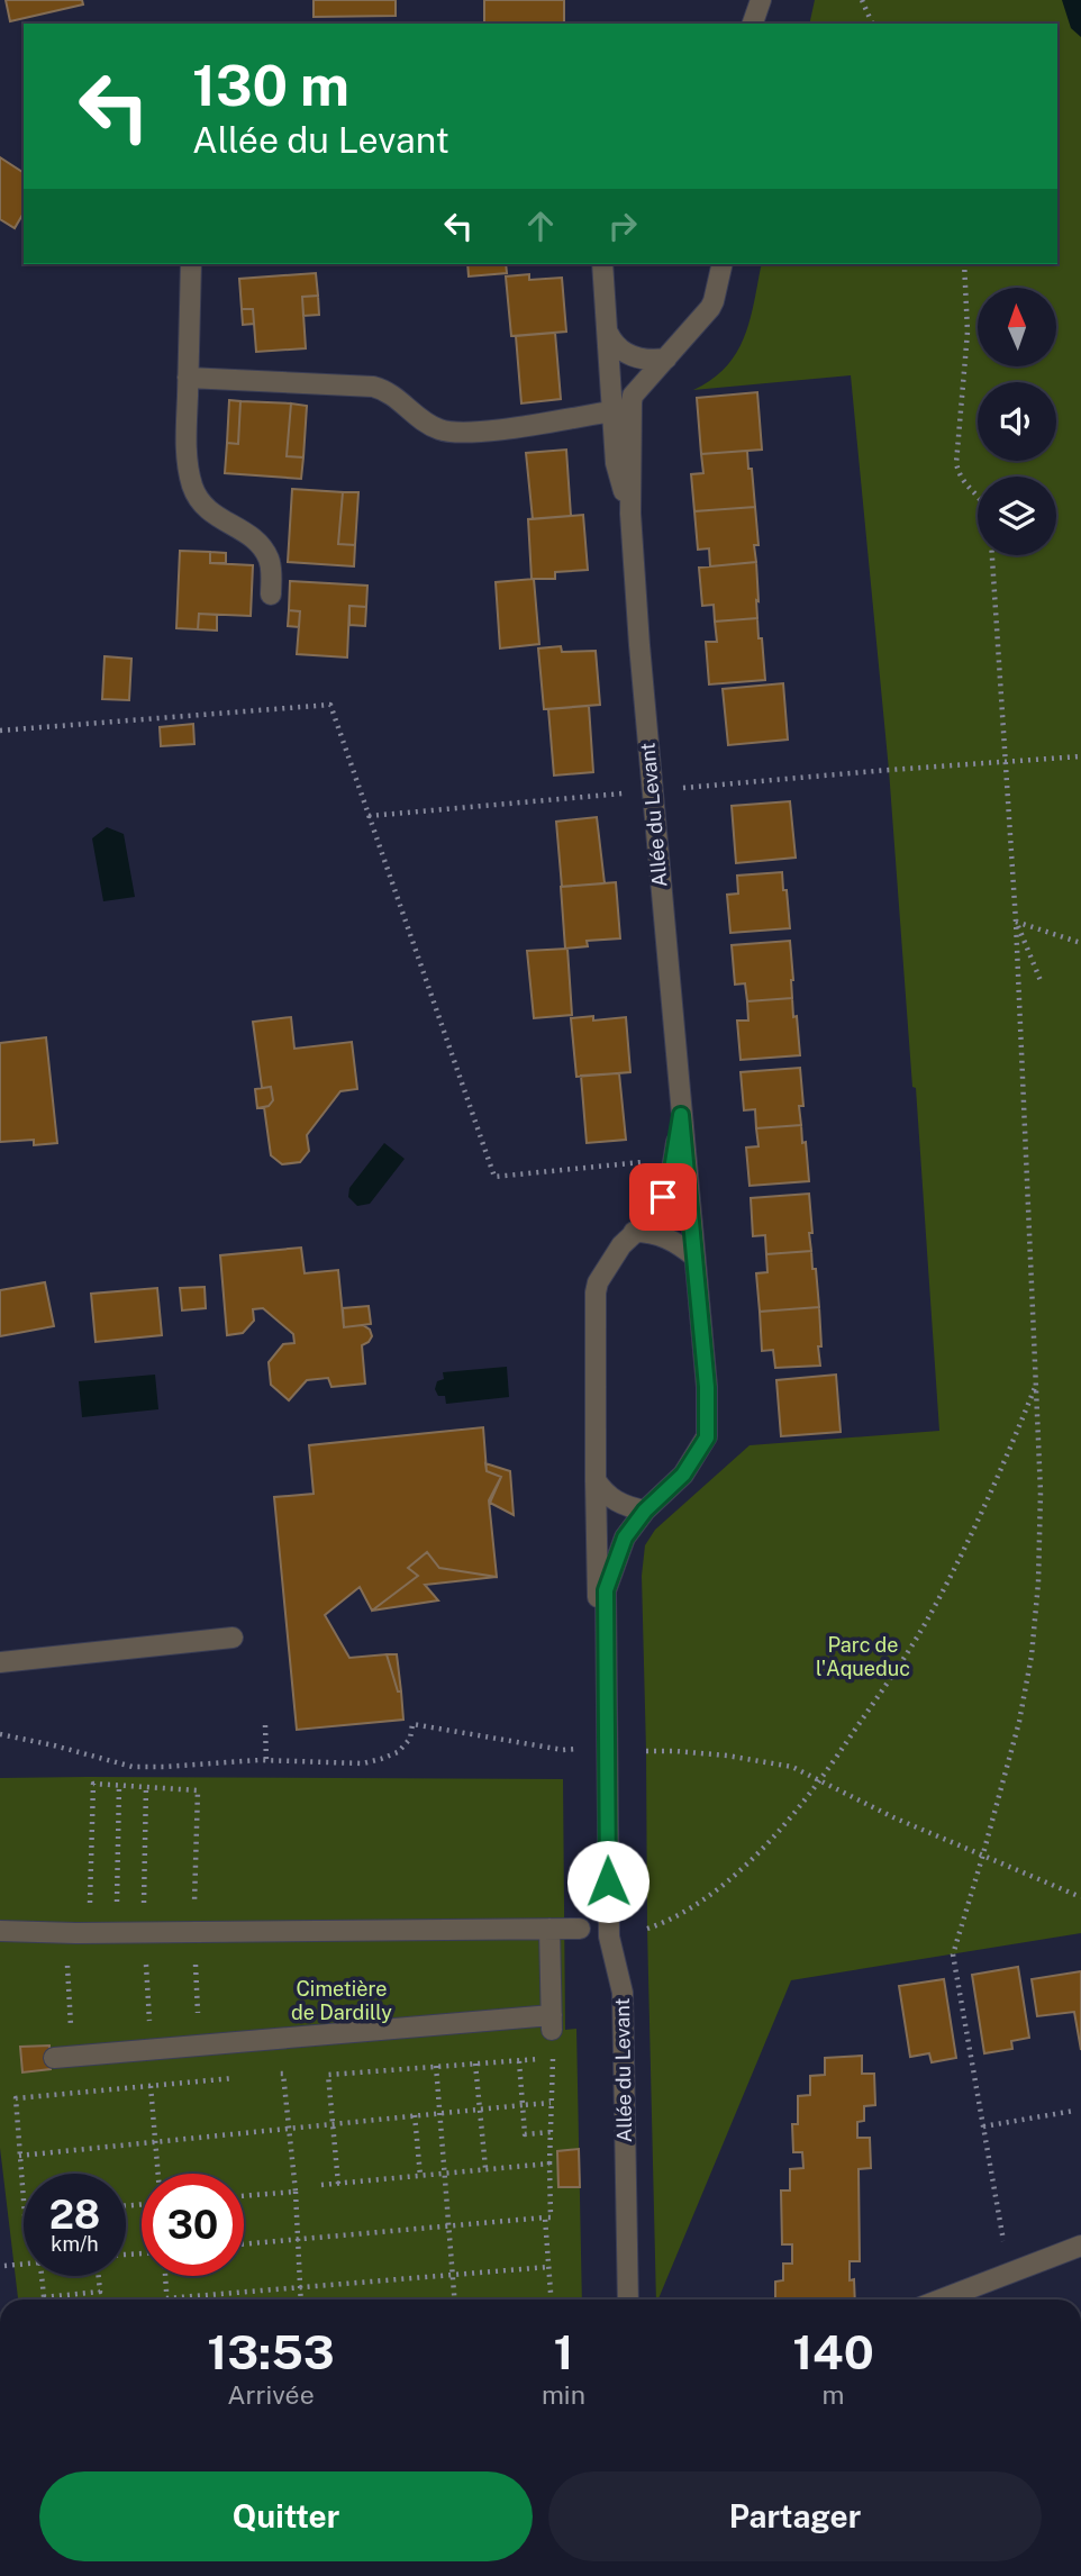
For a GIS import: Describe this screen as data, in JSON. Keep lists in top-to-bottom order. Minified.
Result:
{"streets":{"street":["Allée du Levant"]},"parks":["Parc de l'Aqueduc","Cimetière de Dardilly"],"north":"top","page":{"turn":["130 m","Allée du Levant"],"speed":"28 km/h","limit":"30","eta":["13:53","Arrivée","1","min","140","m"],"buttons":["Quitter","Partager"]}}
